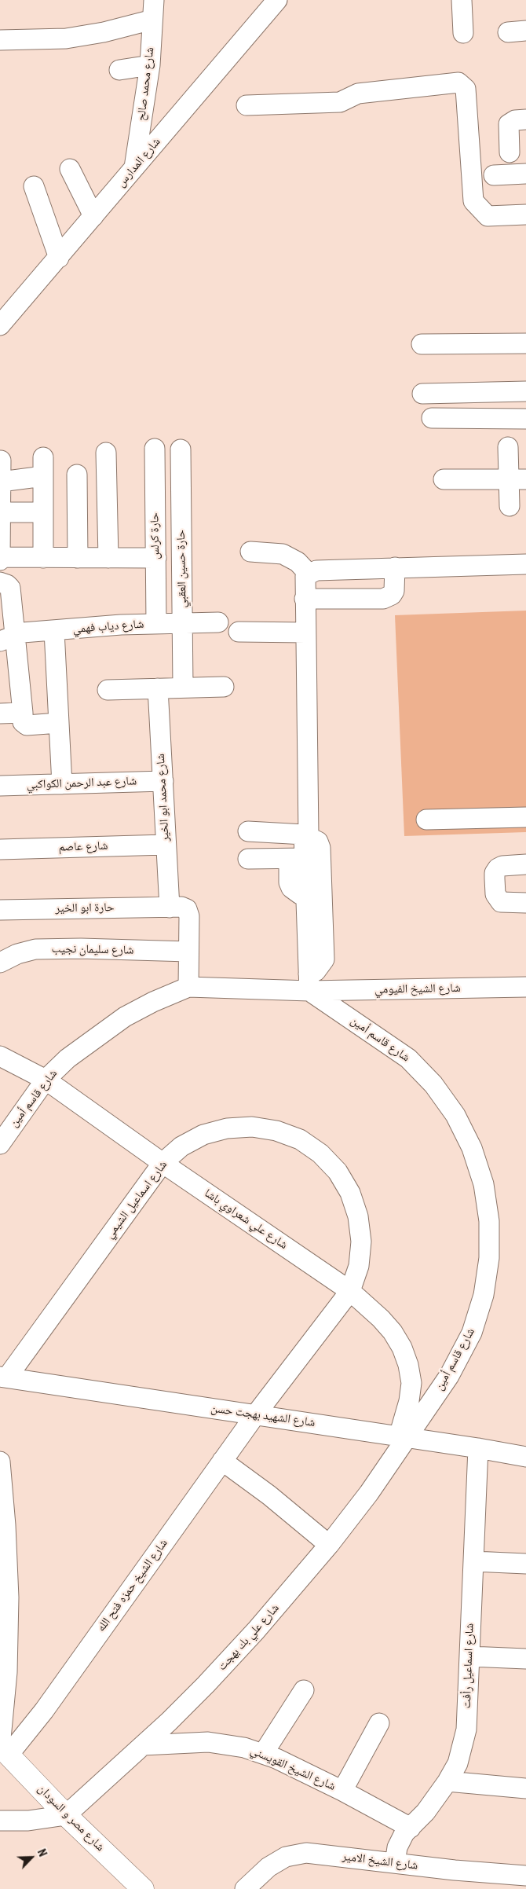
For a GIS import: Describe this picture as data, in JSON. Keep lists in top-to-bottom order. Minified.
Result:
{"streets":{"main road":["شارع مصر و السودان"],"street":["شارع محمد صالح","شارع المدارس","حارة كرلس","حارة حسين العقبي","شارع دياب فهمي","شارع عبد الرحمن الكواكبي","شارع محمد ابو الخير","شارع عاصم","حارة ابو الخير","شارع سليمان نجيب","شارع الشيخ الفيومي","شارع قاسم أمين","شارع اسماعيل الشيمي","شارع علي شعراوي باشا","شارع الشهيد بهجت حسن","شارع الشيخ حمزه فتح الله","شارع علي بك بهجت","شارع اسماعيل رأفت","شارع الشيخ القويسني","شارع الشيخ الامير"]},"crossings":[["شارع محمد صالح","شارع المدارس"],["حارة كرلس","شارع دياب فهمي"],["حارة حسين العقبي","شارع دياب فهمي"],["شارع عبد الرحمن الكواكبي","شارع محمد ابو الخير"],["شارع محمد ابو الخير","شارع عاصم"],["شارع محمد ابو الخير","حارة ابو الخير"],["حارة ابو الخير","شارع سليمان نجيب"],["شارع الشيخ الفيومي","شارع قاسم أمين"],["شارع قاسم أمين","شارع علي شعراوي باشا"],["شارع قاسم أمين","شارع الشهيد بهجت حسن"],["شارع قاسم أمين","شارع علي بك بهجت"],["شارع اسماعيل الشيمي","شارع علي شعراوي باشا"],["شارع اسماعيل الشيمي","شارع الشهيد بهجت حسن"],["شارع اسماعيل الشيمي","شارع الشيخ حمزه فتح الله"],["شارع علي شعراوي باشا","شارع الشهيد بهجت حسن"],["شارع علي شعراوي باشا","شارع علي بك بهجت"],["شارع الشهيد بهجت حسن","شارع الشيخ حمزه فتح الله"],["شارع الشهيد بهجت حسن","شارع علي بك بهجت"],["شارع الشهيد بهجت حسن","شارع اسماعيل رأفت"],["شارع الشيخ حمزه فتح الله","شارع مصر و السودان"],["شارع علي بك بهجت","شارع الشيخ القويسني"],["شارع علي بك بهجت","شارع مصر و السودان"],["شارع اسماعيل رأفت","شارع الشيخ القويسني"],["شارع اسماعيل رأفت","شارع الشيخ الامير"]],"north":"top right"}
